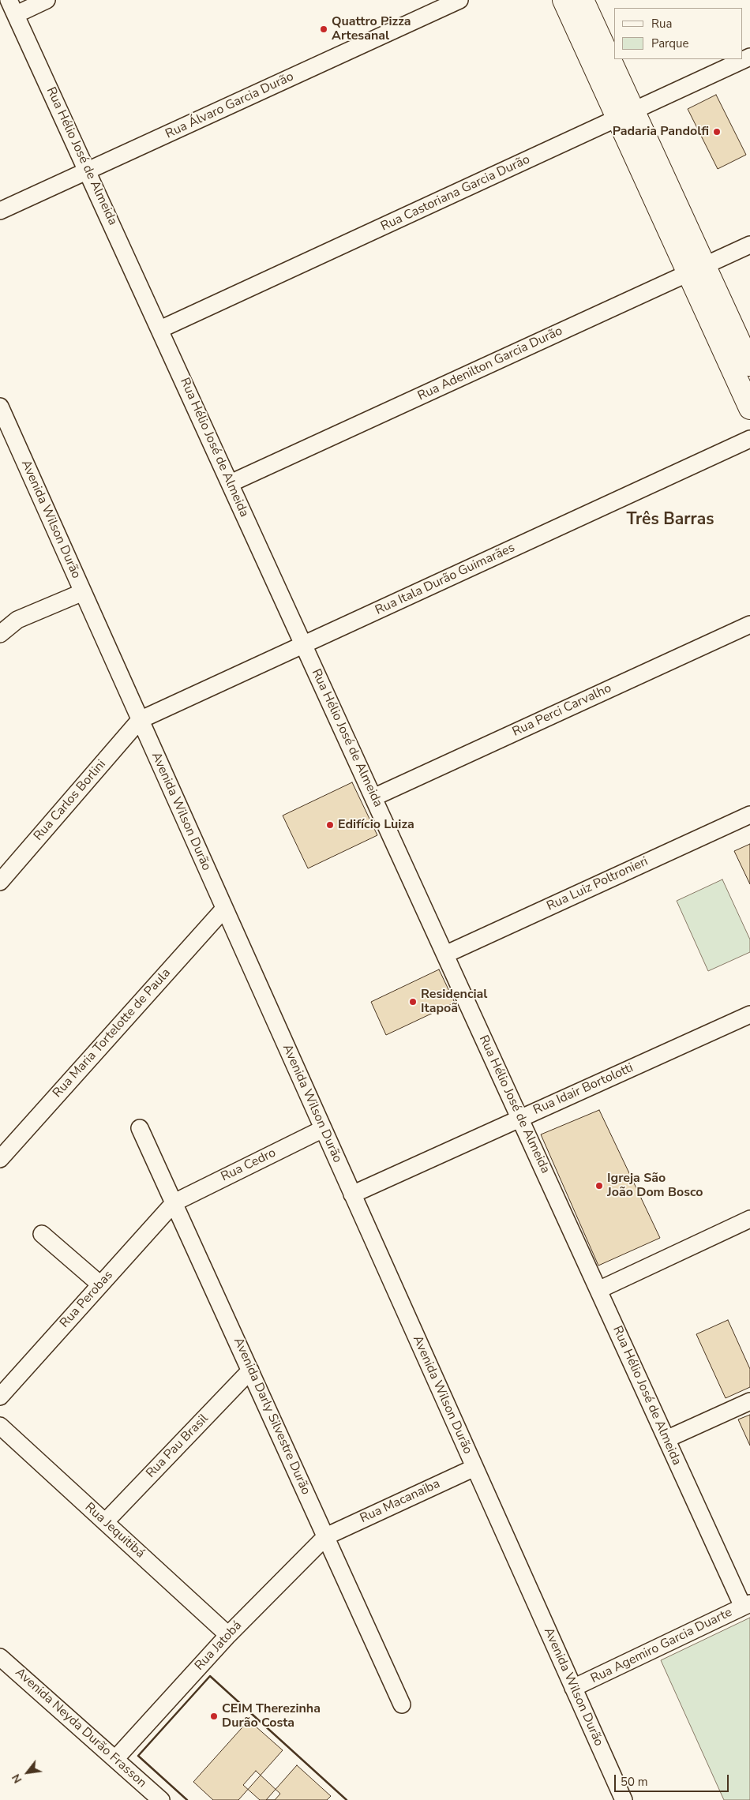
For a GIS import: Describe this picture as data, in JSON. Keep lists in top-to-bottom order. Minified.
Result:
{"streets":{"street":["Rua Álvaro Garcia Durão","Rua Hélio José de Almeida","Rua Castoriana Garcia Durão","Rua Adenilton Garcia Durão","Avenida Wilson Durão","Rua Itala Durão Guimarães","Rua Perci Carvalho","Rua Carlos Borlini","Rua Luiz Poltronieri","Rua Maria Tortelotte de Paula","Rua Idair Bortolotti","Rua Cedro","Rua Perobas","Avenida Darly Silvestre Durão","Rua Pau Brasil","Rua Macanaiba","Rua Jequitibá","Rua Jatobá","Rua Agemiro Garcia Duarte","Avenida Neyda Durão Frasson"]},"crossings":[["Rua Álvaro Garcia Durão","Rua Hélio José de Almeida"],["Rua Hélio José de Almeida","Rua Castoriana Garcia Durão"],["Rua Hélio José de Almeida","Rua Adenilton Garcia Durão"],["Rua Hélio José de Almeida","Rua Itala Durão Guimarães"],["Rua Hélio José de Almeida","Rua Perci Carvalho"],["Rua Hélio José de Almeida","Rua Luiz Poltronieri"],["Rua Hélio José de Almeida","Rua Idair Bortolotti"],["Rua Hélio José de Almeida","Rua Agemiro Garcia Duarte"],["Avenida Wilson Durão","Rua Itala Durão Guimarães"],["Avenida Wilson Durão","Rua Carlos Borlini"],["Avenida Wilson Durão","Rua Maria Tortelotte de Paula"],["Avenida Wilson Durão","Rua Idair Bortolotti"],["Avenida Wilson Durão","Rua Cedro"],["Avenida Wilson Durão","Rua Macanaiba"],["Avenida Wilson Durão","Rua Agemiro Garcia Duarte"],["Rua Itala Durão Guimarães","Rua Carlos Borlini"],["Rua Cedro","Rua Perobas"],["Rua Cedro","Avenida Darly Silvestre Durão"],["Rua Perobas","Avenida Darly Silvestre Durão"],["Avenida Darly Silvestre Durão","Rua Pau Brasil"],["Avenida Darly Silvestre Durão","Rua Macanaiba"],["Avenida Darly Silvestre Durão","Rua Jatobá"],["Rua Pau Brasil","Rua Jequitibá"],["Rua Macanaiba","Rua Jatobá"],["Rua Jequitibá","Rua Jatobá"],["Rua Jatobá","Avenida Neyda Durão Frasson"]],"districts":["Três Barras"],"places":["Quattro Pizza Artesanal","Padaria Pandolfi","Edifício Luiza","Residencial Itapoã","Igreja São João Dom Bosco","CEIM Therezinha Durão Costa"],"legend":["Rua","Parque"],"scale_bar":"50 m","north":"bottom left"}
